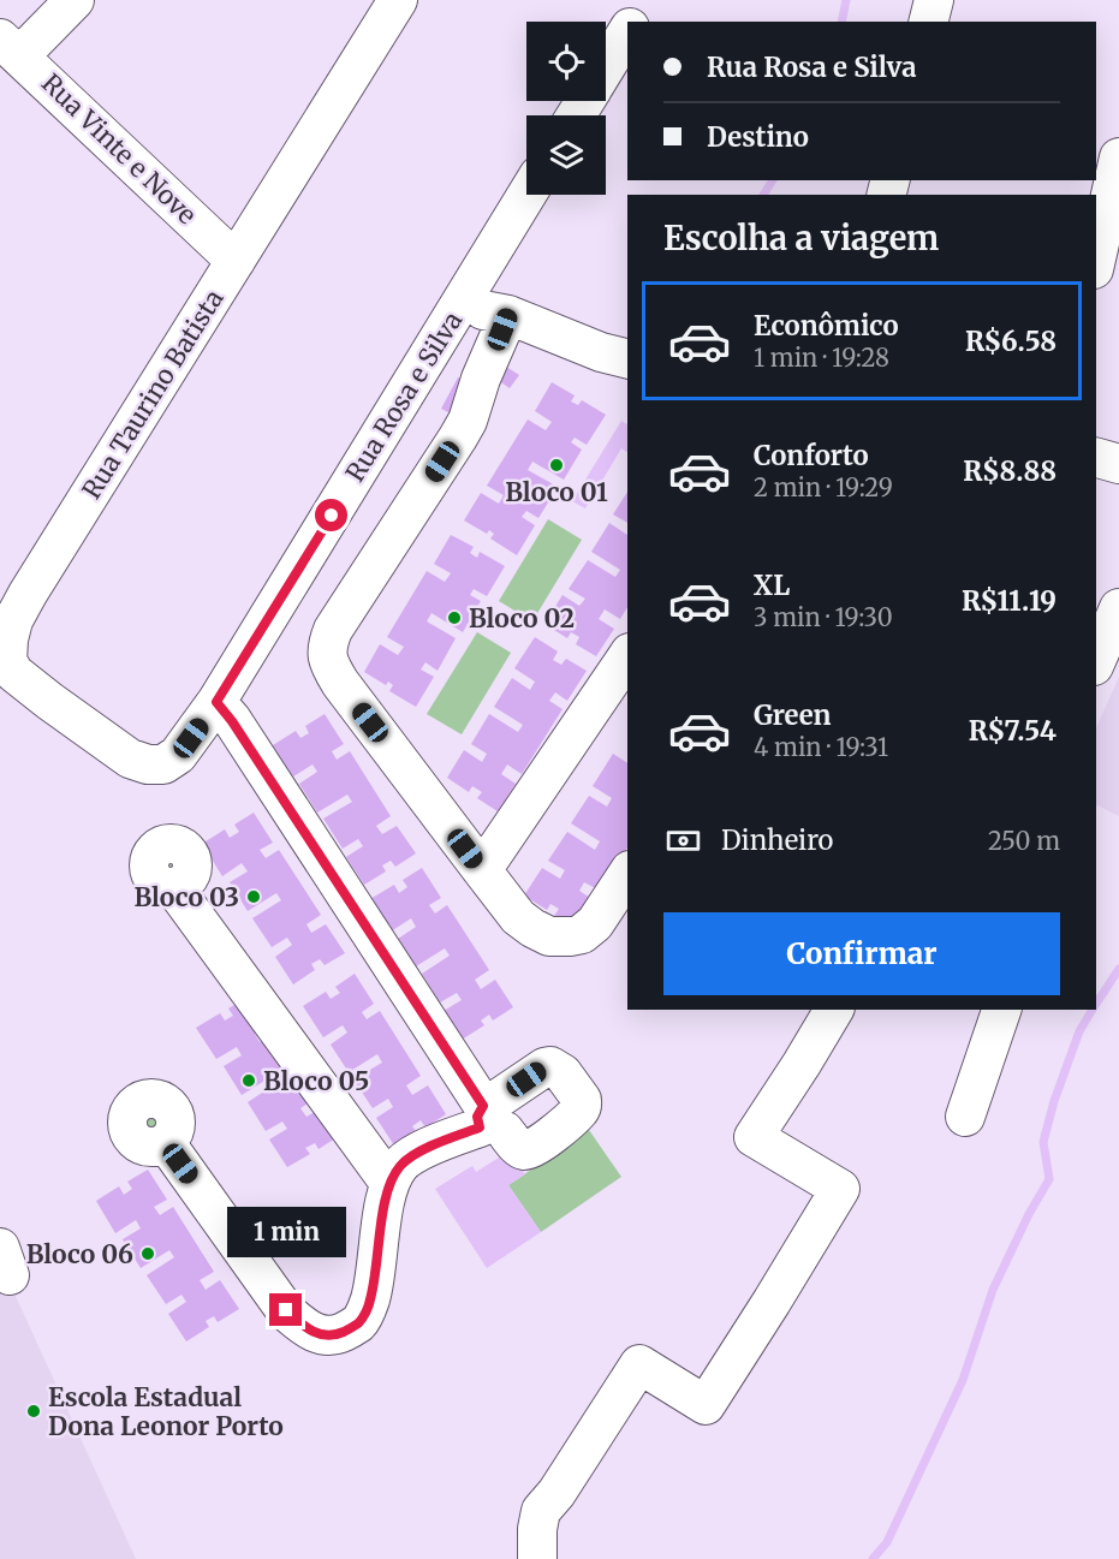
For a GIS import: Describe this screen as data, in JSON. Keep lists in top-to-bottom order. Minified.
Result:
{"streets":{"street":["Rua Vinte e Nove","Rua Taurino Batista","Rua Rosa e Silva"]},"crossings":[["Rua Vinte e Nove","Rua Taurino Batista"],["Rua Taurino Batista","Rua Rosa e Silva"]],"places":["Bloco 01","Bloco 02","Bloco 03","Bloco 05","Bloco 06","Escola Estadual Dona Leonor Porto"],"page":{"banner":["Rua Rosa e Silva","Destino"],"heading":"Escolha a viagem","list":[{"name":"Econômico","note":"1 min · 19:28","value":"R$6.58"},{"name":"Conforto","note":"2 min · 19:29","value":"R$8.88"},{"name":"XL","note":"3 min · 19:30","value":"R$11.19"},{"name":"Green","note":"4 min · 19:31","value":"R$7.54"}],"pay":["Dinheiro","250 m"],"buttons":"Confirmar","bubble":"1 min"}}
